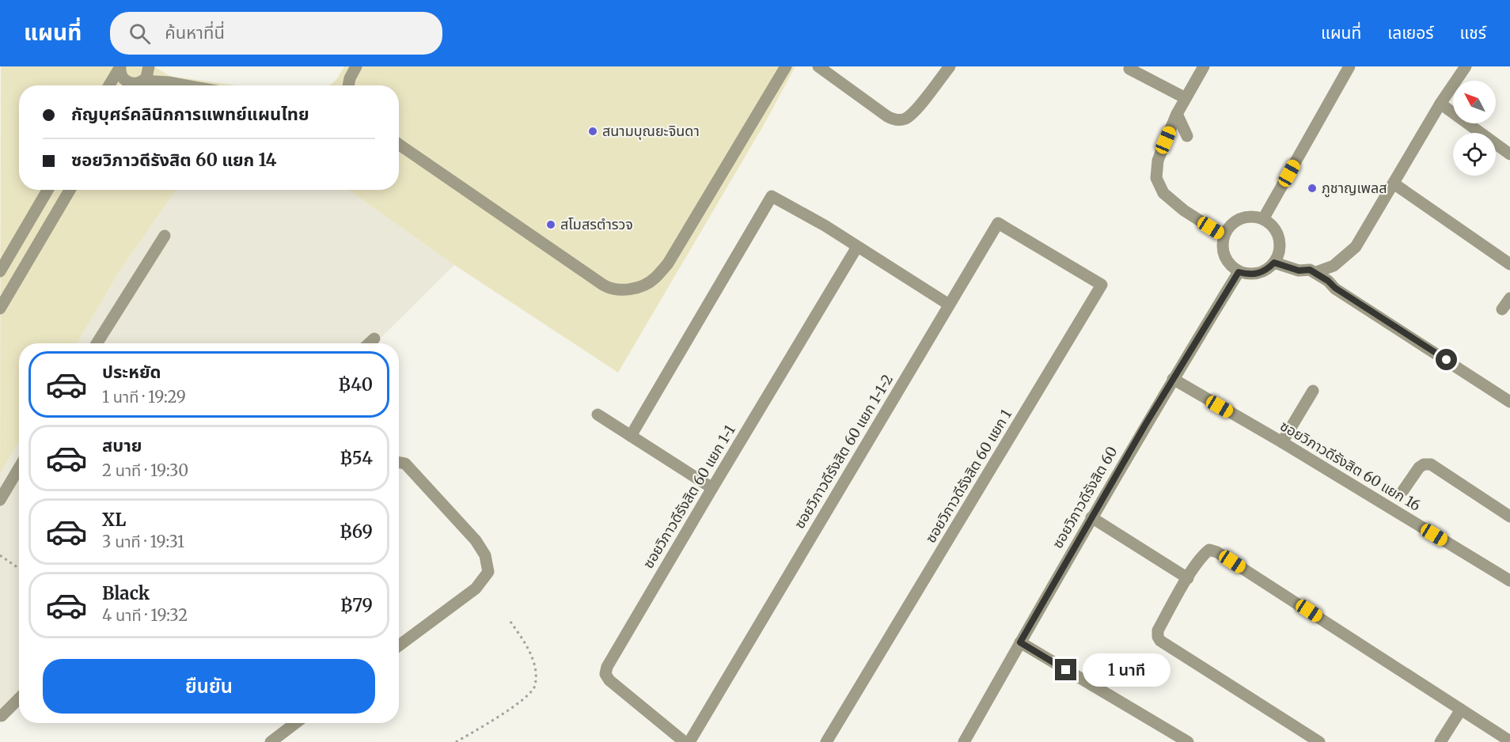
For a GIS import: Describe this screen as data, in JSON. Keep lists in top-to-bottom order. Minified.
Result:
{"streets":{"street":["ซอยวิภาวดีรังสิต 60 แยก 1-1-2","ซอยวิภาวดีรังสิต 60 แยก 16","ซอยวิภาวดีรังสิต 60 แยก 1","ซอยวิภาวดีรังสิต 60 แยก 1-1","ซอยวิภาวดีรังสิต 60"]},"crossings":[["ซอยวิภาวดีรังสิต 60 แยก 1-1-2","ซอยวิภาวดีรังสิต 60 แยก 1"],["ซอยวิภาวดีรังสิต 60 แยก 16","ซอยวิภาวดีรังสิต 60"]],"places":["สนามบุณยะจินดา","ภูชาญเพลส","สโมสรตำรวจ"],"north":"top left","page":{"header":"แผนที่","search":"ค้นหาที่นี่","nav":["แผนที่","เลเยอร์","แชร์"],"banner":["กัญบุศร์คลินิกการแพทย์แผนไทย","ซอยวิภาวดีรังสิต 60 แยก 14"],"list":[{"name":"ประหยัด","note":"1 นาที · 19:29","value":"฿40"},{"name":"สบาย","note":"2 นาที · 19:30","value":"฿54"},{"name":"XL","note":"3 นาที · 19:31","value":"฿69"},{"name":"Black","note":"4 นาที · 19:32","value":"฿79"}],"buttons":"ยืนยัน","bubble":"1 นาที"}}
